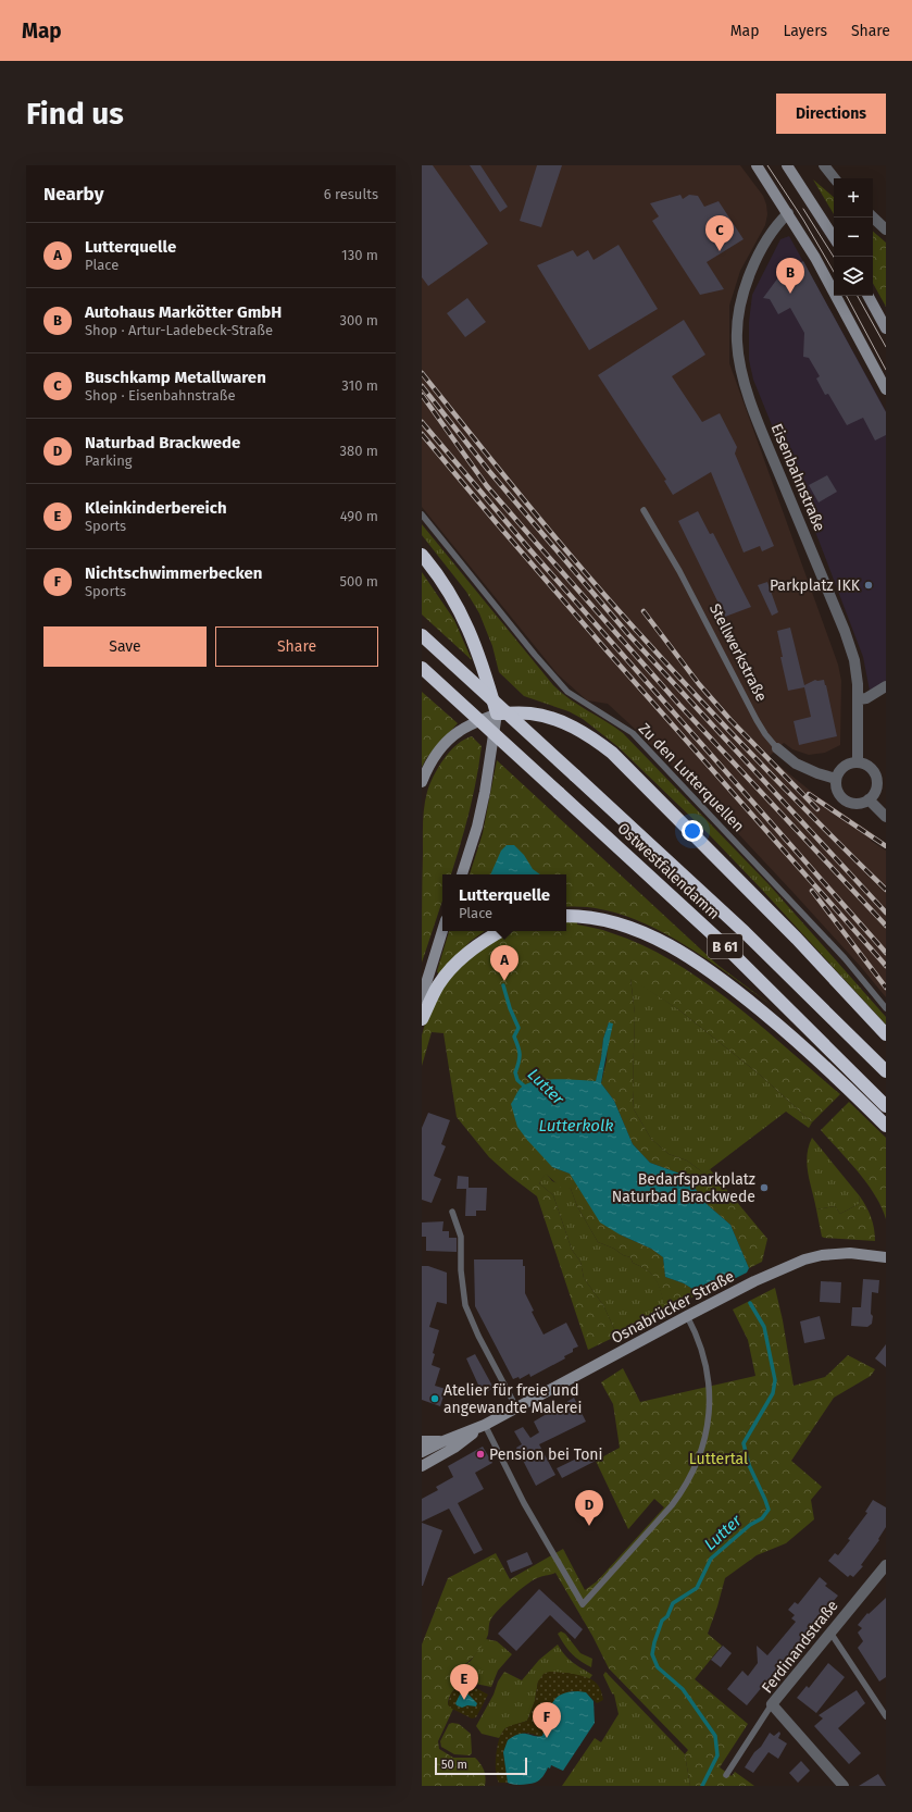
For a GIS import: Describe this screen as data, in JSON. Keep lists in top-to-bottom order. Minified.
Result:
{"streets":{"highway":["Ostwestfalendamm","B 61"],"main road":["Osnabrücker Straße"],"street":["Eisenbahnstraße","Stellwerkstraße","Ferdinandstraße"],"lane":["Zu den Lutterquellen"]},"crossings":[["Eisenbahnstraße","Stellwerkstraße"]],"water":["Lutter","Lutterkolk"],"parks":["Luttertal"],"places":["Parkplatz IKK","Bedarfsparkplatz Naturbad Brackwede","Atelier für freie und angewandte Malerei","Pension bei Toni"],"scale_bar":"50 m","page":{"header":"Map","nav":["Map","Layers","Share"],"buttons":["Directions",["Save","Share"]],"title":"Find us","heading":["Nearby","6 results"],"map_buttons":["+","−"],"pins":["C","B","A","D","E","F"],"list":[{"mark":"A","name":"Lutterquelle","note":"Place","value":"130 m"},{"mark":"B","name":"Autohaus Markötter GmbH","note":"Shop · Artur-Ladebeck-Straße","value":"300 m"},{"mark":"C","name":"Buschkamp Metallwaren","note":"Shop · Eisenbahnstraße","value":"310 m"},{"mark":"D","name":"Naturbad Brackwede","note":"Parking","value":"380 m"},{"mark":"E","name":"Kleinkinderbereich","note":"Sports","value":"490 m"},{"mark":"F","name":"Nichtschwimmerbecken","note":"Sports","value":"500 m"}],"popup":["Lutterquelle","Place"],"scale":"50 m"}}
